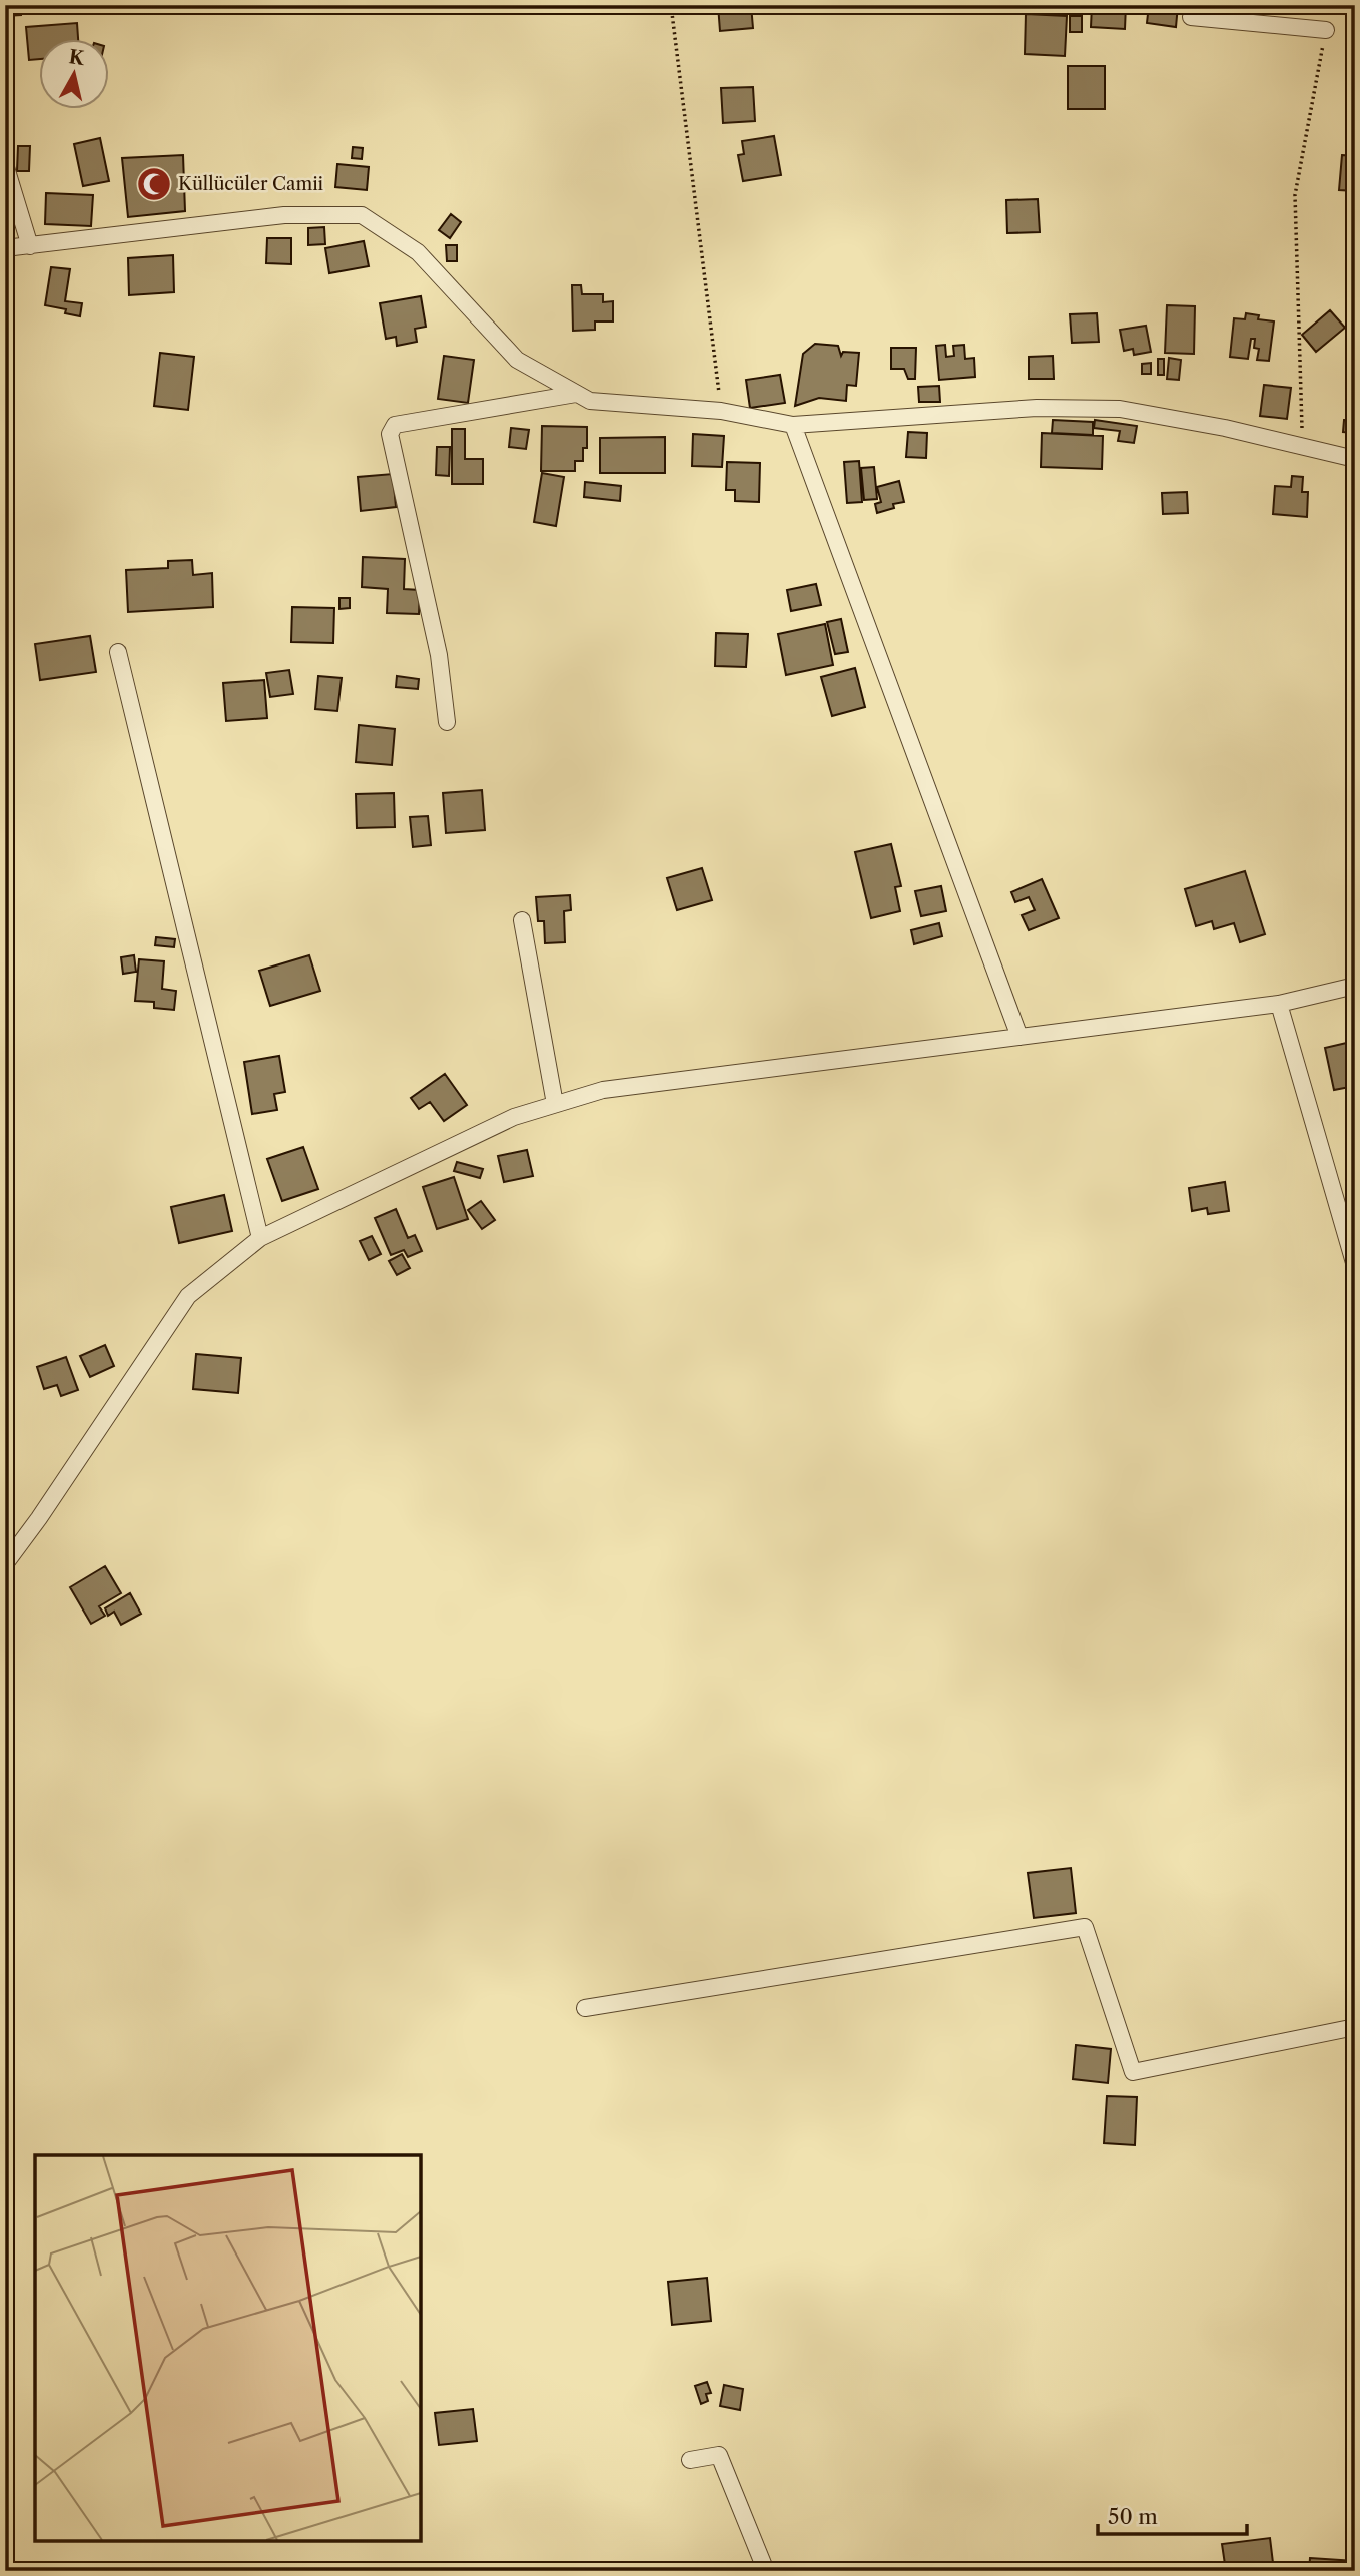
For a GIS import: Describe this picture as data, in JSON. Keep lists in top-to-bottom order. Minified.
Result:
{"places":{"mosque":["Küllücüler Camii"]},"scale_bar":"50 m","north":"top"}
